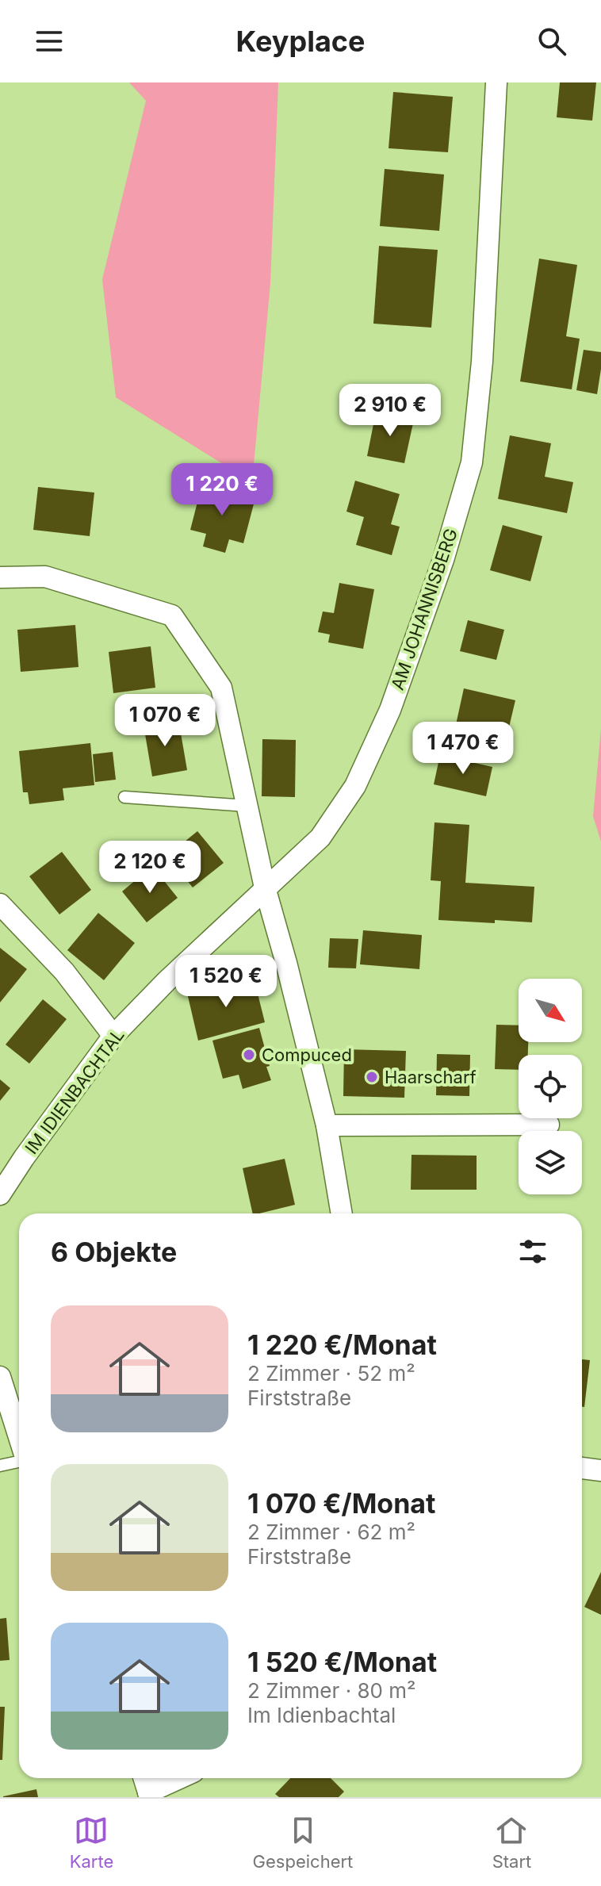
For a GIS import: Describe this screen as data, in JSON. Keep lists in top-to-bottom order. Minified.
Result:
{"streets":{"street":["AM JOHANNISBERG","IM IDIENBACHTAL"]},"crossings":[["AM JOHANNISBERG","IM IDIENBACHTAL"]],"places":["Compuced","Haarscharf"],"north":"bottom right","page":{"header":"Keyplace","price":["2 910 €","1 220 €","1 070 €","1 470 €","2 120 €","1 520 €"],"heading":"6 Objekte","list":[{"name":"1 220 €/Monat","note":"2 Zimmer · 52 m² · Firststraße"},{"name":"1 070 €/Monat","note":"2 Zimmer · 62 m² · Firststraße"},{"name":"1 520 €/Monat","note":"2 Zimmer · 80 m² · Im Idienbachtal"}],"tabs":["Karte","Gespeichert","Start"]}}
